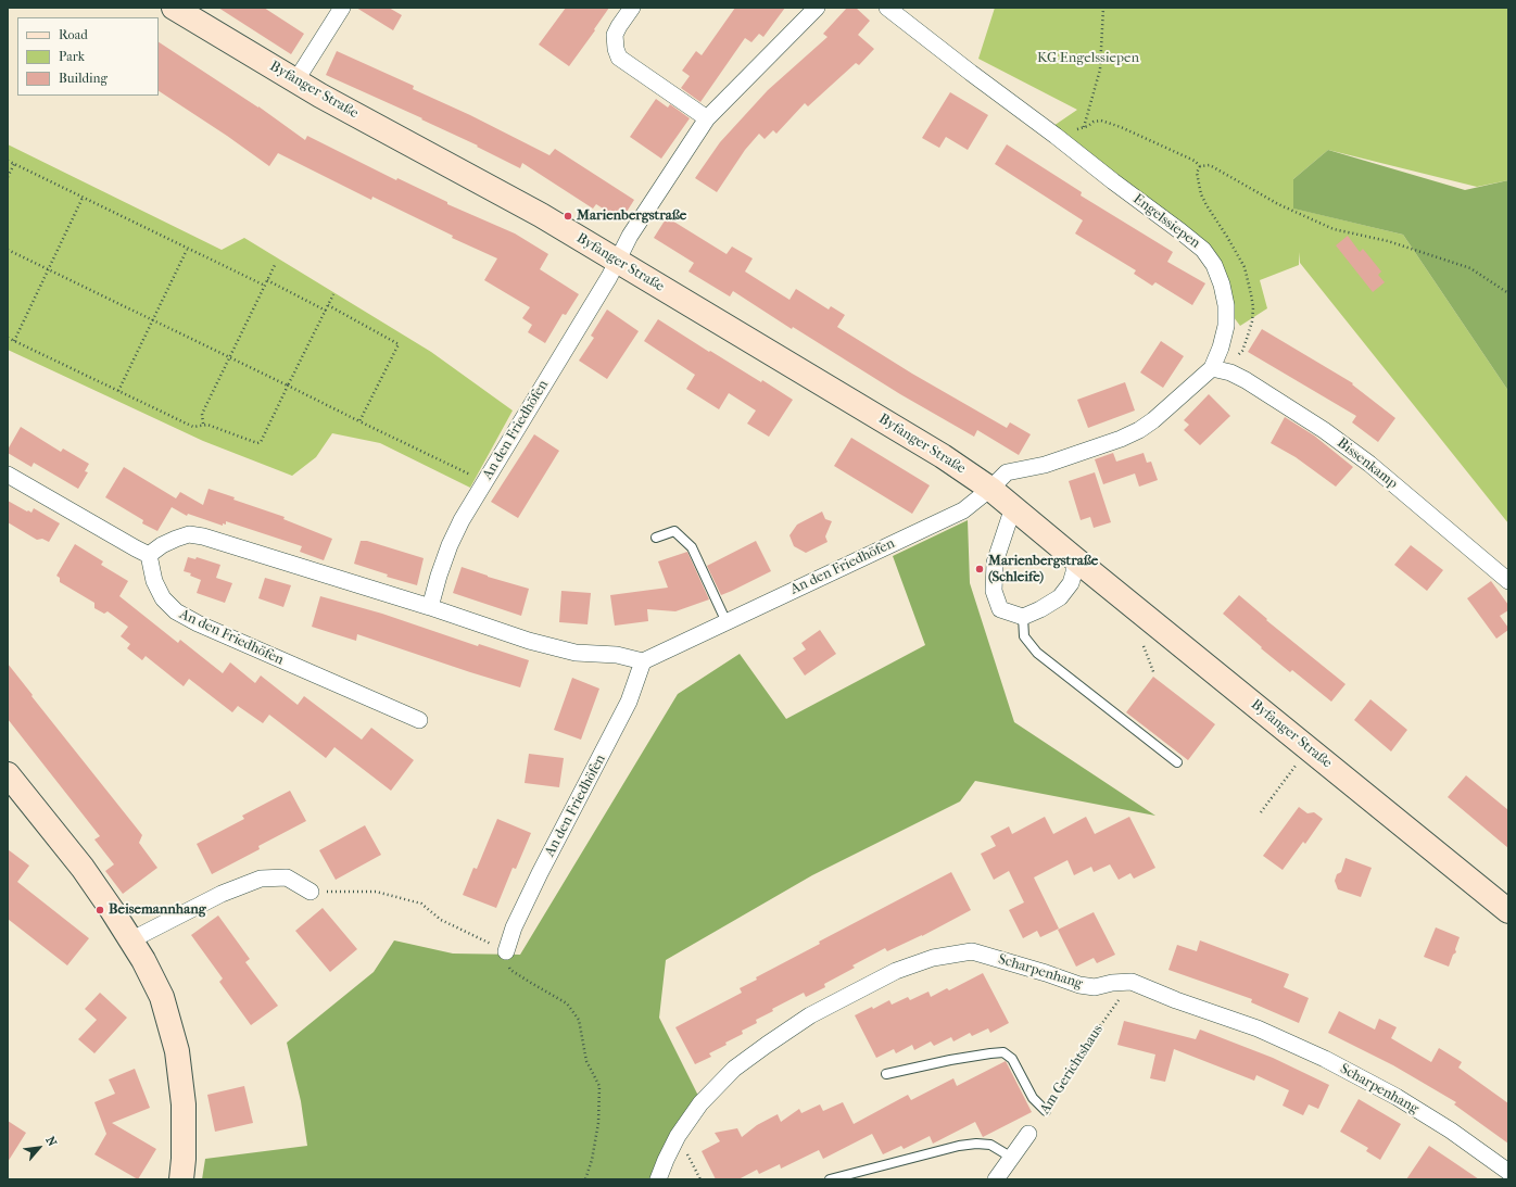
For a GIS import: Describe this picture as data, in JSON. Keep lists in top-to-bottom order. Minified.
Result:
{"streets":{"street":["Byfanger Straße","Engelssiepen","An den Friedhöfen","Bissenkamp","Scharpenhang"],"path":["Am Gerichtshaus"]},"crossings":[["Byfanger Straße","Engelssiepen"],["Byfanger Straße","An den Friedhöfen"],["Engelssiepen","An den Friedhöfen"],["Engelssiepen","Bissenkamp"],["Scharpenhang","Am Gerichtshaus"]],"parks":["KG Engelssiepen"],"places":["Marienbergstraße","Marienbergstraße (Schleife)","Beisemannhang"],"legend":["Road","Park","Building"],"north":"top right"}
